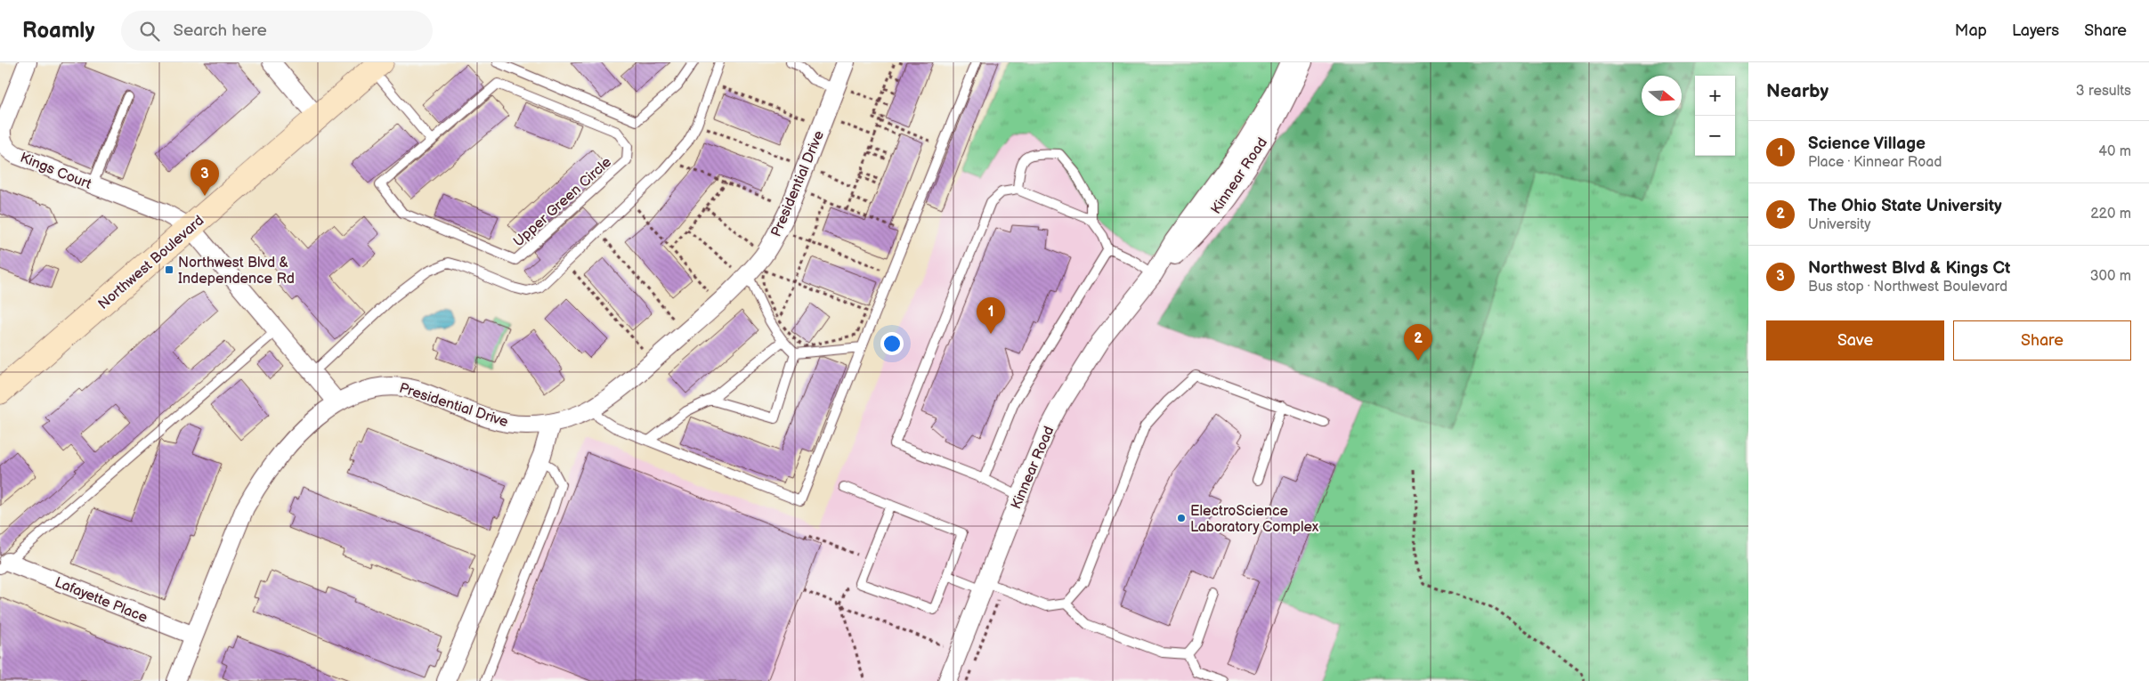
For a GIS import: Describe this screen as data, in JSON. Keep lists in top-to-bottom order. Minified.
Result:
{"streets":{"main road":["Northwest Boulevard"],"street":["Kings Court","Kinnear Road","Presidential Drive","Lafayette Place"],"lane":["Upper Green Circle"]},"crossings":[["Kings Court","Presidential Drive"],["Kings Court","Northwest Boulevard"],["Presidential Drive","Lafayette Place"]],"places":{"transit":["Northwest Blvd & Independence Rd"],"other":["ElectroScience Laboratory Complex"]},"north":"right","page":{"header":"Roamly","search":"Search here","nav":["Map","Layers","Share"],"heading":["Nearby","3 results"],"map_buttons":["+","−"],"list":[{"mark":"1","name":"Science Village","note":"Place · Kinnear Road","value":"40 m"},{"mark":"2","name":"The Ohio State University","note":"University","value":"220 m"},{"mark":"3","name":"Northwest Blvd & Kings Ct","note":"Bus stop · Northwest Boulevard","value":"300 m"}],"pins":["3","1","2"],"buttons":["Save","Share"]}}
